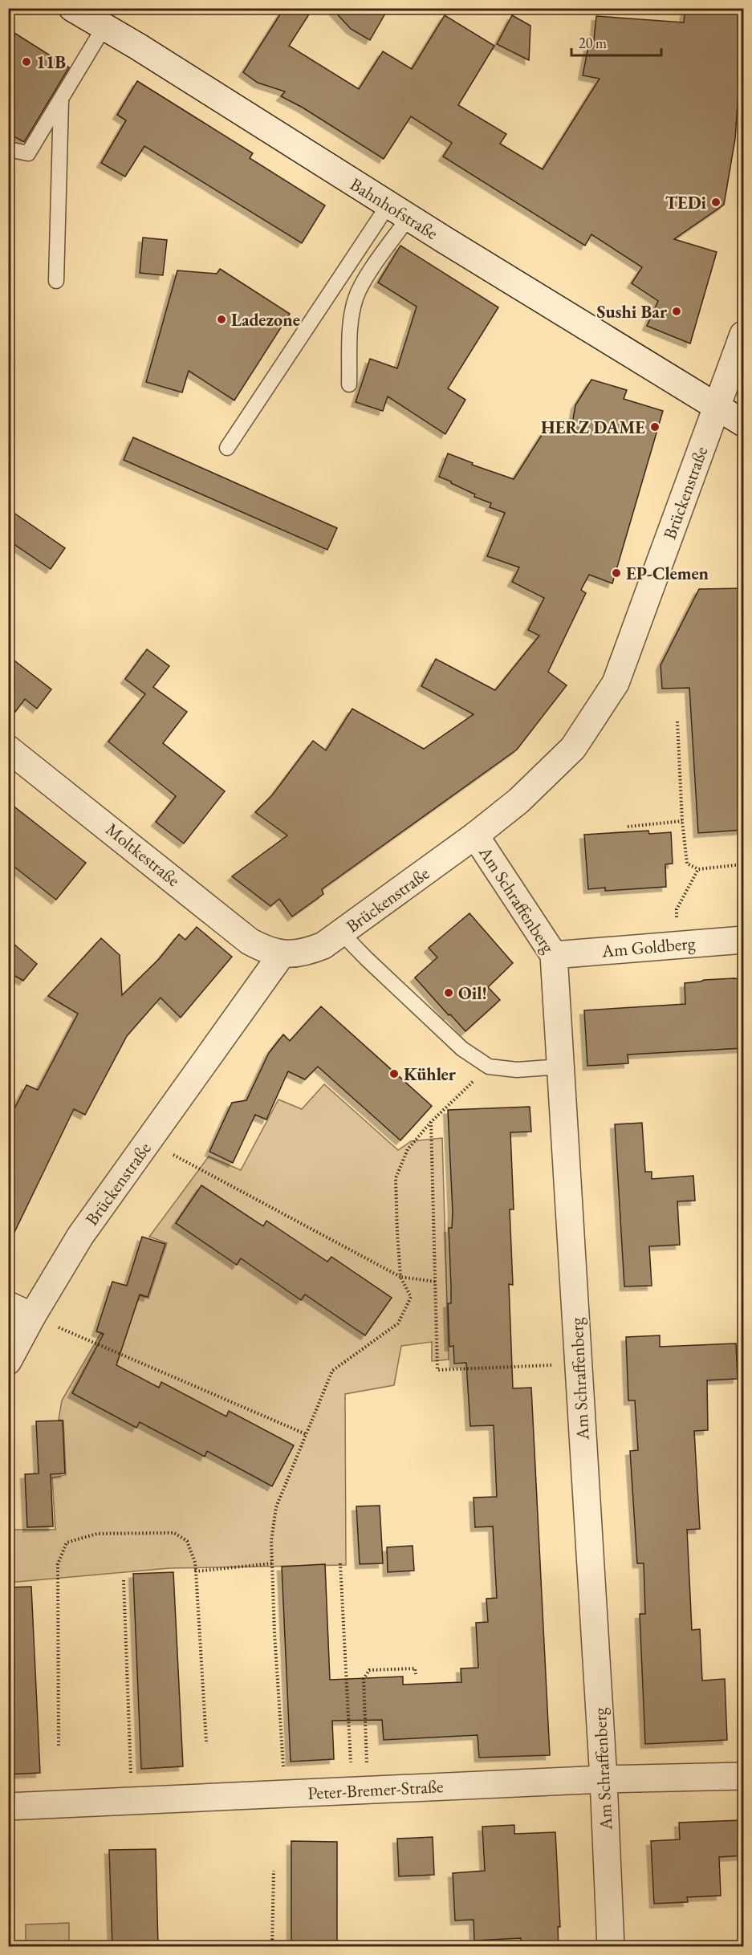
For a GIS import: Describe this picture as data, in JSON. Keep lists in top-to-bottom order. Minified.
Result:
{"streets":{"street":["Bahnhofstraße","Brückenstraße","Moltkestraße","Am Schraffenberg","Am Goldberg","Peter-Bremer-Straße"]},"crossings":[["Bahnhofstraße","Brückenstraße"],["Brückenstraße","Moltkestraße"],["Brückenstraße","Am Schraffenberg"],["Am Schraffenberg","Am Goldberg"],["Am Schraffenberg","Peter-Bremer-Straße"]],"places":["11B","TEDi","Sushi Bar","Ladezone","HERZ DAME","EP-Clemen","Oil!","Kühler"],"scale_bar":"20 m"}
